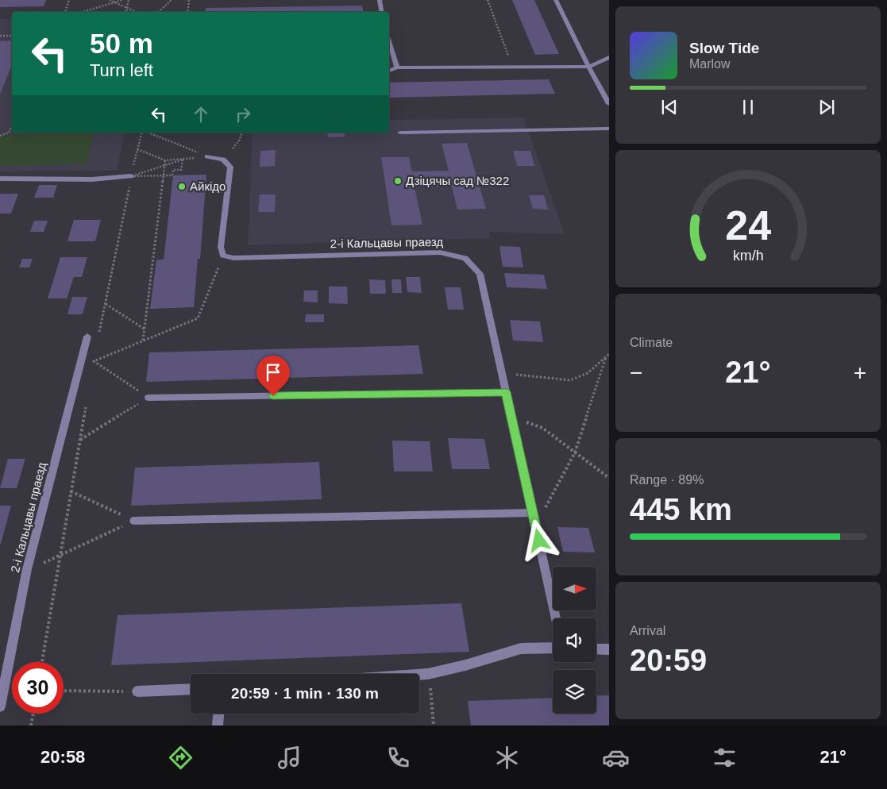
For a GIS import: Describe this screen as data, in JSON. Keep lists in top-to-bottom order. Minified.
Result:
{"streets":{"street":["2-і Кальцавы праезд"]},"places":["Дзіцячы сад №322","Айкідо"],"north":"right","page":{"turn":["50 m","Turn left"],"song":["Slow Tide","Marlow"],"tile":["Climate",["Range · 89%","445 km"],["Arrival","20:59"]],"heat":["−","21°","+"],"limit":"30","trip":"20:59 · 1 min · 130 m","tabs":["20:58","21°"],"gauge":["24","km/h"]}}
